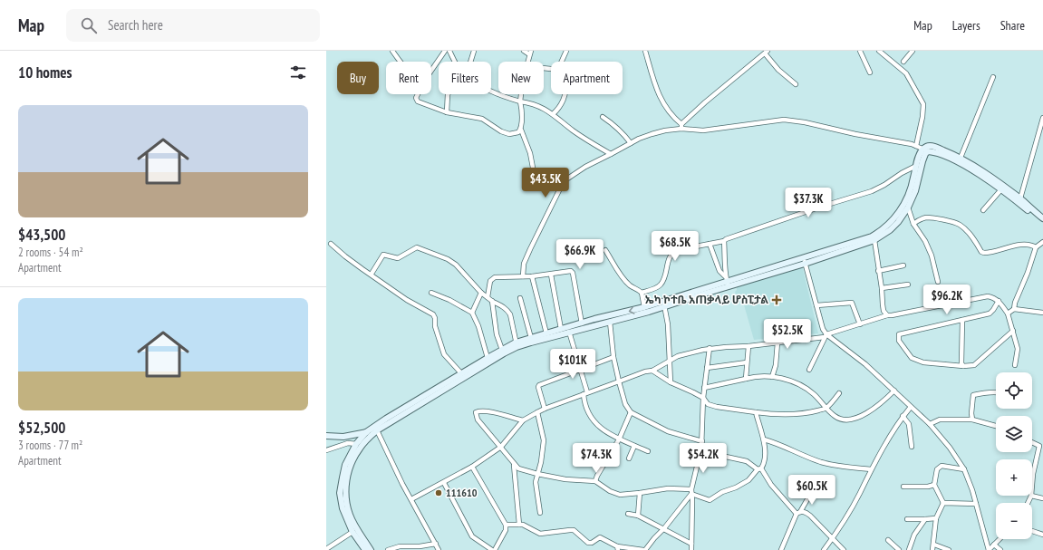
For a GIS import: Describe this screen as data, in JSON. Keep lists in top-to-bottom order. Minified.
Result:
{"places":{"health":["ኤካ ኮተቤ አጠቃላይ ሆስፒታል"],"other":["111610"]},"page":{"header":"Map","search":"Search here","nav":["Map","Layers","Share"],"heading":"10 homes","chip":["Buy","Rent","Filters","New","Apartment"],"list":[{"name":"$43,500","note":"2 rooms · 54 m² · Apartment"},{"name":"$52,500","note":"3 rooms · 77 m² · Apartment"}],"price":["$43.5K","$37.3K","$68.5K","$66.9K","$96.2K","$52.5K","$101K","$74.3K","$54.2K","$60.5K"],"map_buttons":["+","−"]}}
